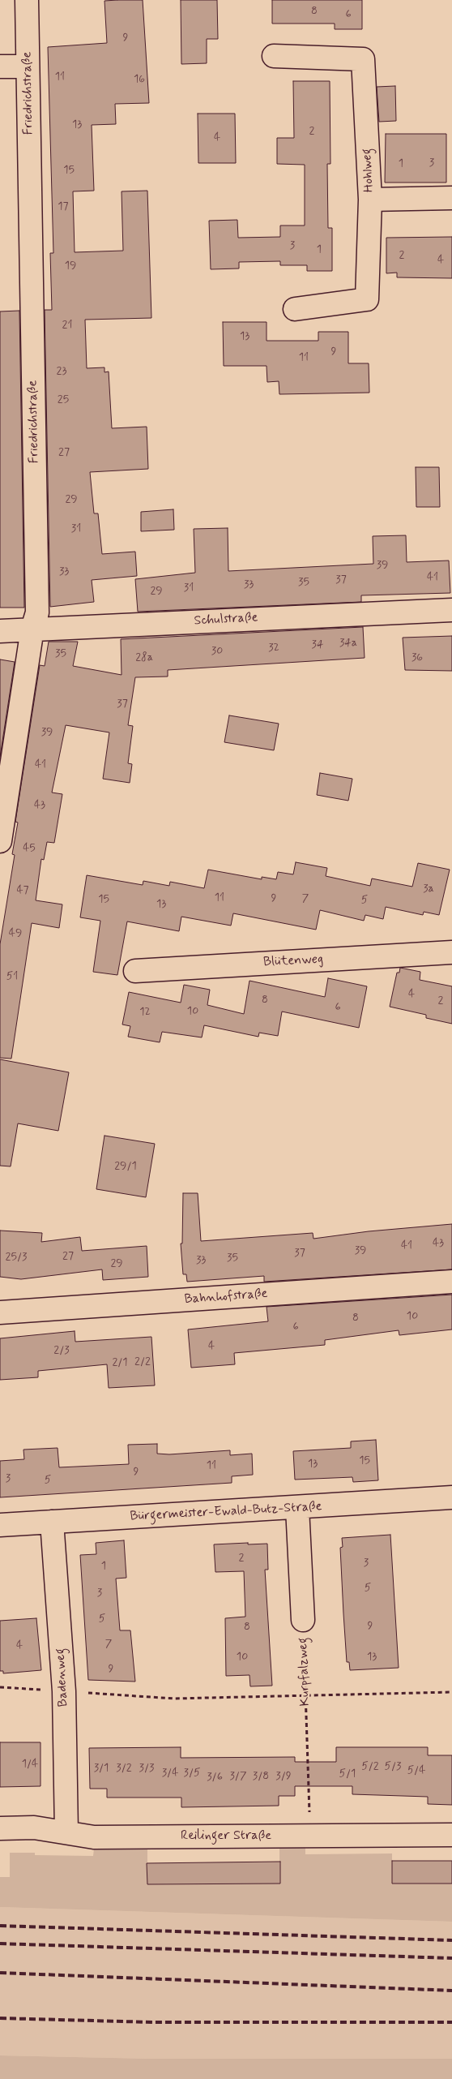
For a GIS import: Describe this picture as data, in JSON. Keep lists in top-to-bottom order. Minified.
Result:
{"streets":{"street":["Friedrichstraße","Hohlweg","Schulstraße","Blütenweg","Bahnhofstraße","Bürgermeister-Ewald-Butz-Straße","Kurpfalzweg","Badenweg","Reilinger Straße"]},"crossings":[["Friedrichstraße","Schulstraße"],["Bürgermeister-Ewald-Butz-Straße","Kurpfalzweg"],["Bürgermeister-Ewald-Butz-Straße","Badenweg"],["Kurpfalzweg","Reilinger Straße"],["Badenweg","Reilinger Straße"]],"house_numbers":["8","6","9","11","16","13","2","4","3","1","15","17","3","1","2","4","19","21","13","9","11","23","25","27","29","31","39","33","41","37","35","33","31","29","34a","34","32","30","35","28a","36","37","39","41","43","45","3a","47","11","9","7","15","5","13","49","51","4","8","2","6","10","12","29/1","43","41","39","37","27","25/3","35","33","29","10","8","6","4","2/3","2/2","2/1","15","13","11","9","3","5","2","3","1","5","3","5","9","8","7","4","10","13","9","1/4","5/2","5/3","3/1","3/2","3/3","5/4","3/4","3/5","5/1","3/7","3/8","3/9","3/6"]}
